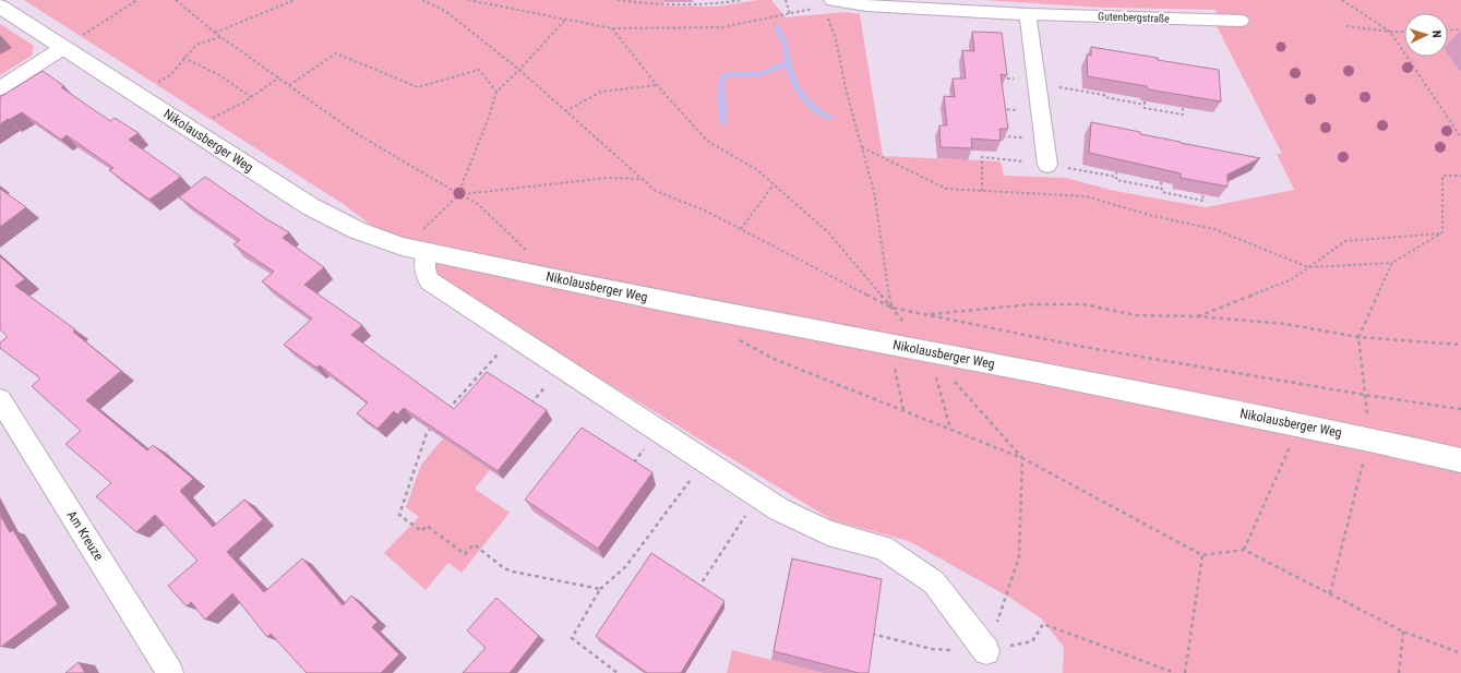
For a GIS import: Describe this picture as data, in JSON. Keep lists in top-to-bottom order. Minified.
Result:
{"streets":{"street":["Gutenbergstraße","Nikolausberger Weg","Am Kreuze"]},"north":"right"}
